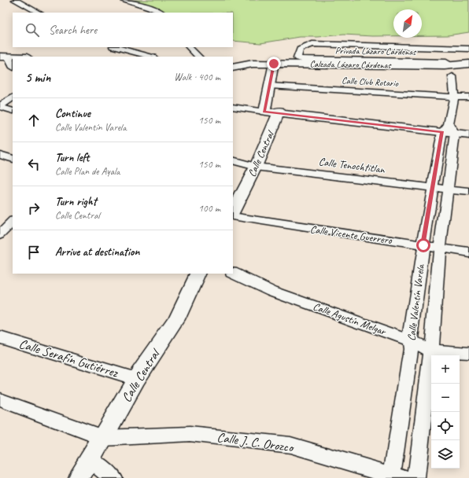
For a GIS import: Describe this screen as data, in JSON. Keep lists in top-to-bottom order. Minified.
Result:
{"streets":{"street":["Privada Lázaro Cárdenas","Calzada Lázaro Cárdenas","Calle Club Rotario","Calle Central","Calle Tenochtitlan","Calle Vicente Guerrero","Calle Valentín Varela","Calle Agustín Melgar","Calle Serafín Gutiérrez","Calle J. C. Orozco"]},"crossings":[["Privada Lázaro Cárdenas","Calzada Lázaro Cárdenas"],["Calle Central","Calle Tenochtitlan"],["Calle Central","Calle Serafín Gutiérrez"],["Calle Central","Calle J. C. Orozco"],["Calle Tenochtitlan","Calle Valentín Varela"],["Calle Vicente Guerrero","Calle Valentín Varela"],["Calle Valentín Varela","Calle Agustín Melgar"],["Calle Valentín Varela","Calle J. C. Orozco"]],"north":"top right","page":{"search":"Search here","heading":["5 min","Walk · 400 m"],"list":[["Continue","Calle Valentín Varela","150 m"],["Turn left","Calle Plan de Ayala","150 m"],["Turn right","Calle Central","100 m"],"Arrive at destination"],"map_buttons":["+","−"]}}
